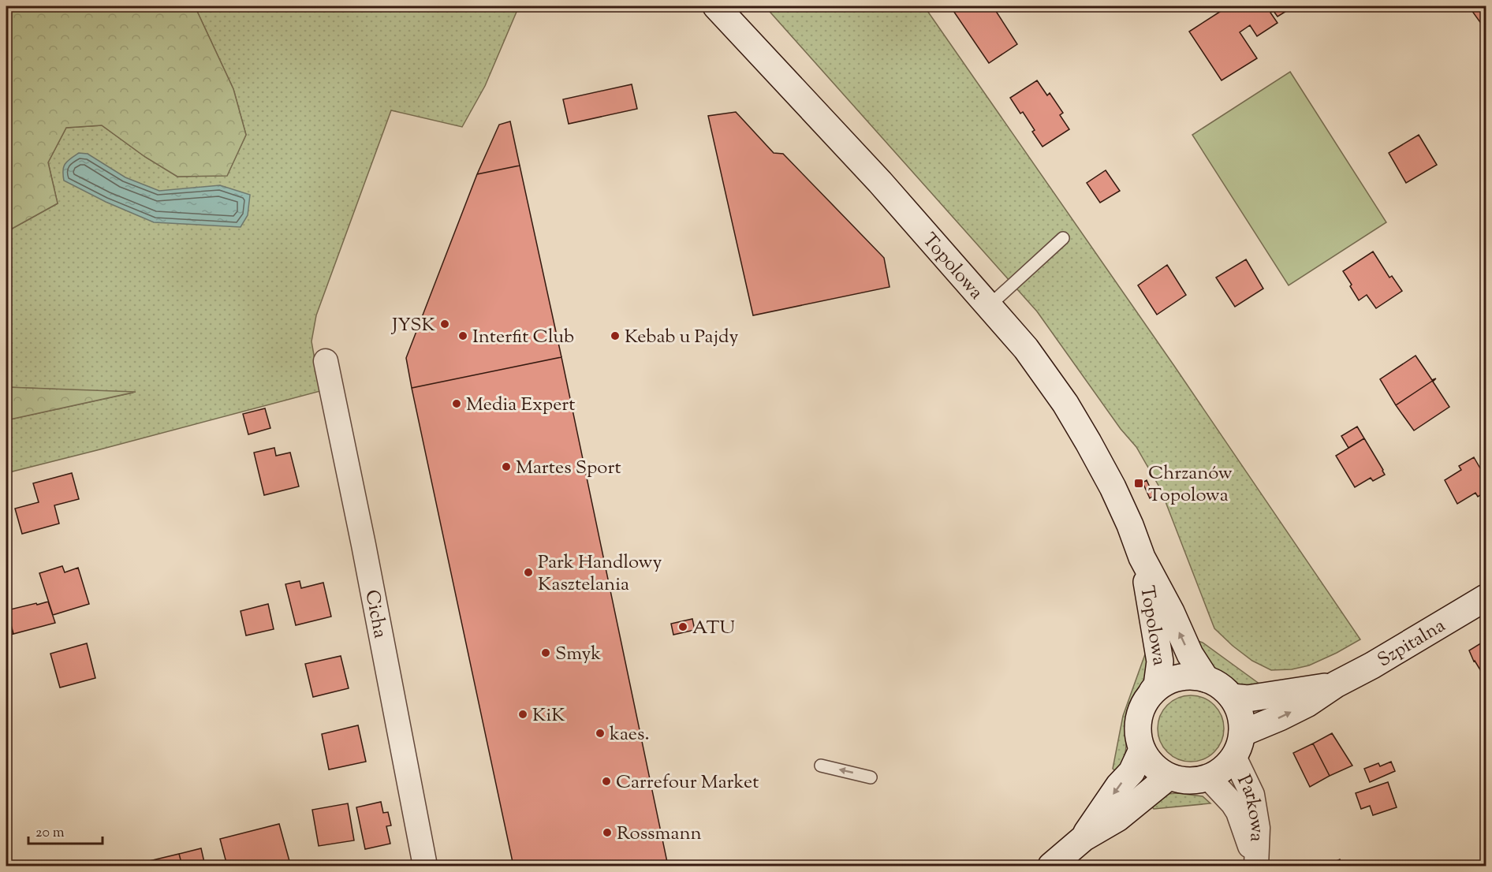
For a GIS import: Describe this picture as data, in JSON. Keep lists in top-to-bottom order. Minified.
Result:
{"streets":{"main road":["Topolowa","Szpitalna"],"street":["Cicha","Parkowa"]},"crossings":[["Topolowa","Szpitalna"],["Topolowa","Parkowa"],["Szpitalna","Parkowa"]],"places":{"other":["JYSK","Interfit Club","Kebab u Pajdy","Media Expert","Martes Sport","Park Handlowy Kasztelania","ATU","Smyk","KiK","kaes.","Carrefour Market","Rossmann"],"transit":["Chrzanów Topolowa"]},"scale_bar":"20 m"}
